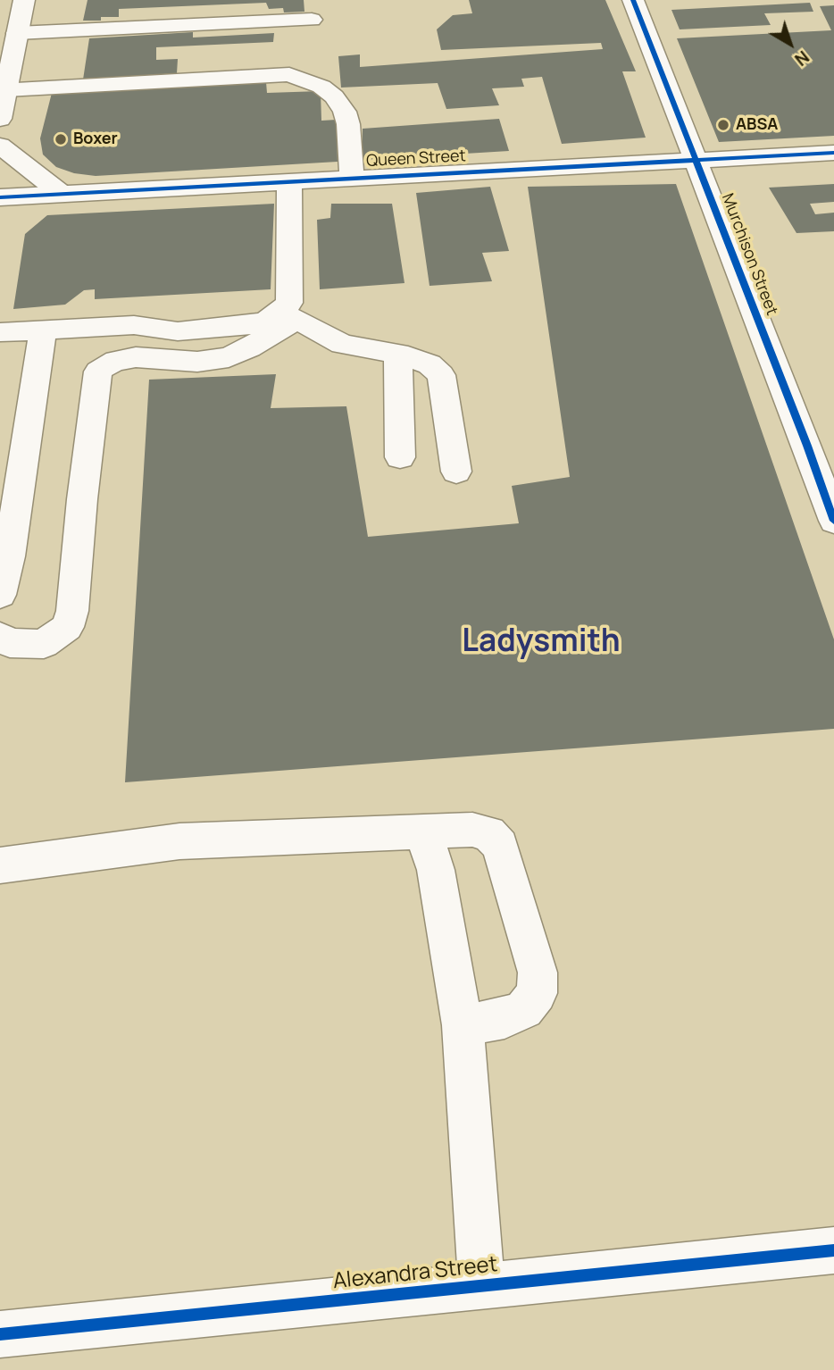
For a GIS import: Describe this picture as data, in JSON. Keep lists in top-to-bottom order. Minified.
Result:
{"streets":{"main road":["Queen Street","Murchison Street","Alexandra Street"]},"crossings":[["Queen Street","Murchison Street"]],"districts":["Ladysmith"],"places":["ABSA","Boxer"],"north":"bottom right"}
